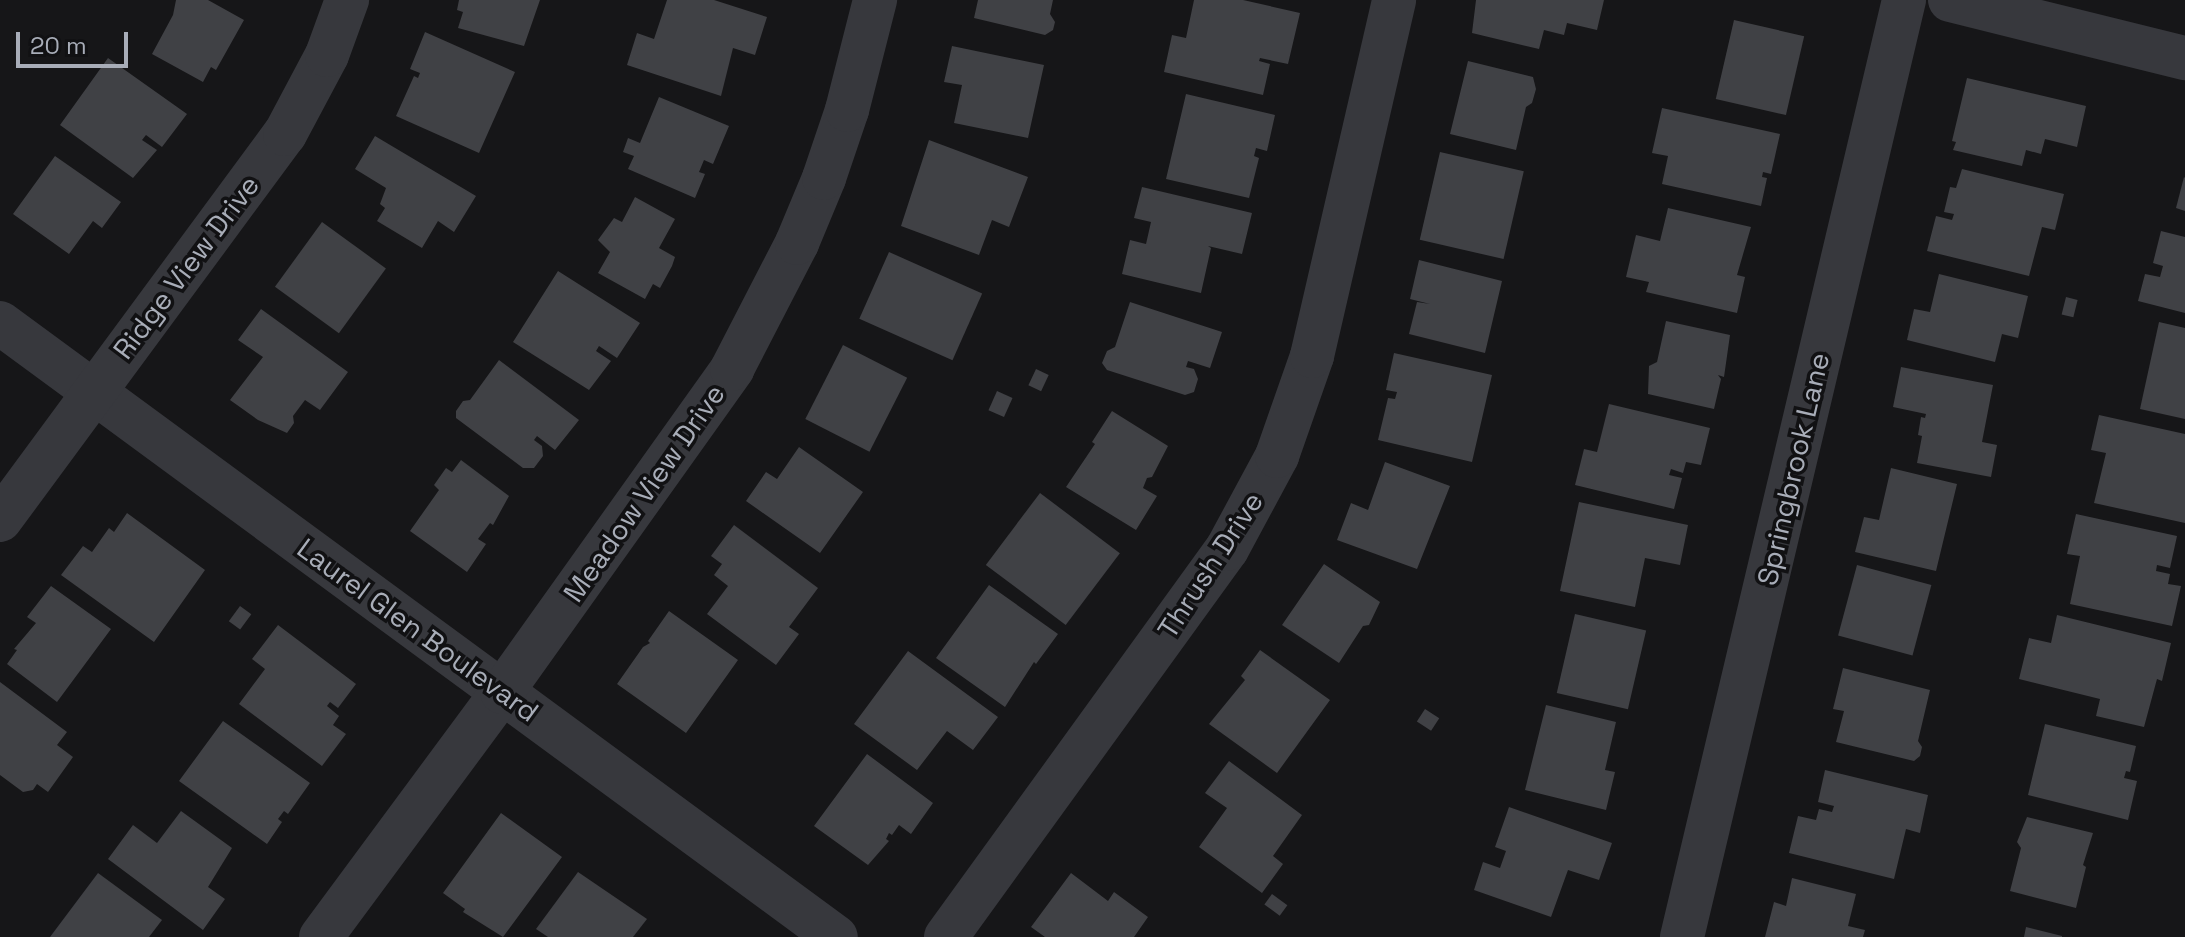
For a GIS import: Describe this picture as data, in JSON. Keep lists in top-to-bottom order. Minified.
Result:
{"streets":{"street":["Ridge View Drive","Springbrook Lane","Meadow View Drive","Thrush Drive","Laurel Glen Boulevard"]},"crossings":[["Ridge View Drive","Laurel Glen Boulevard"],["Meadow View Drive","Laurel Glen Boulevard"]],"scale_bar":"20 m"}
